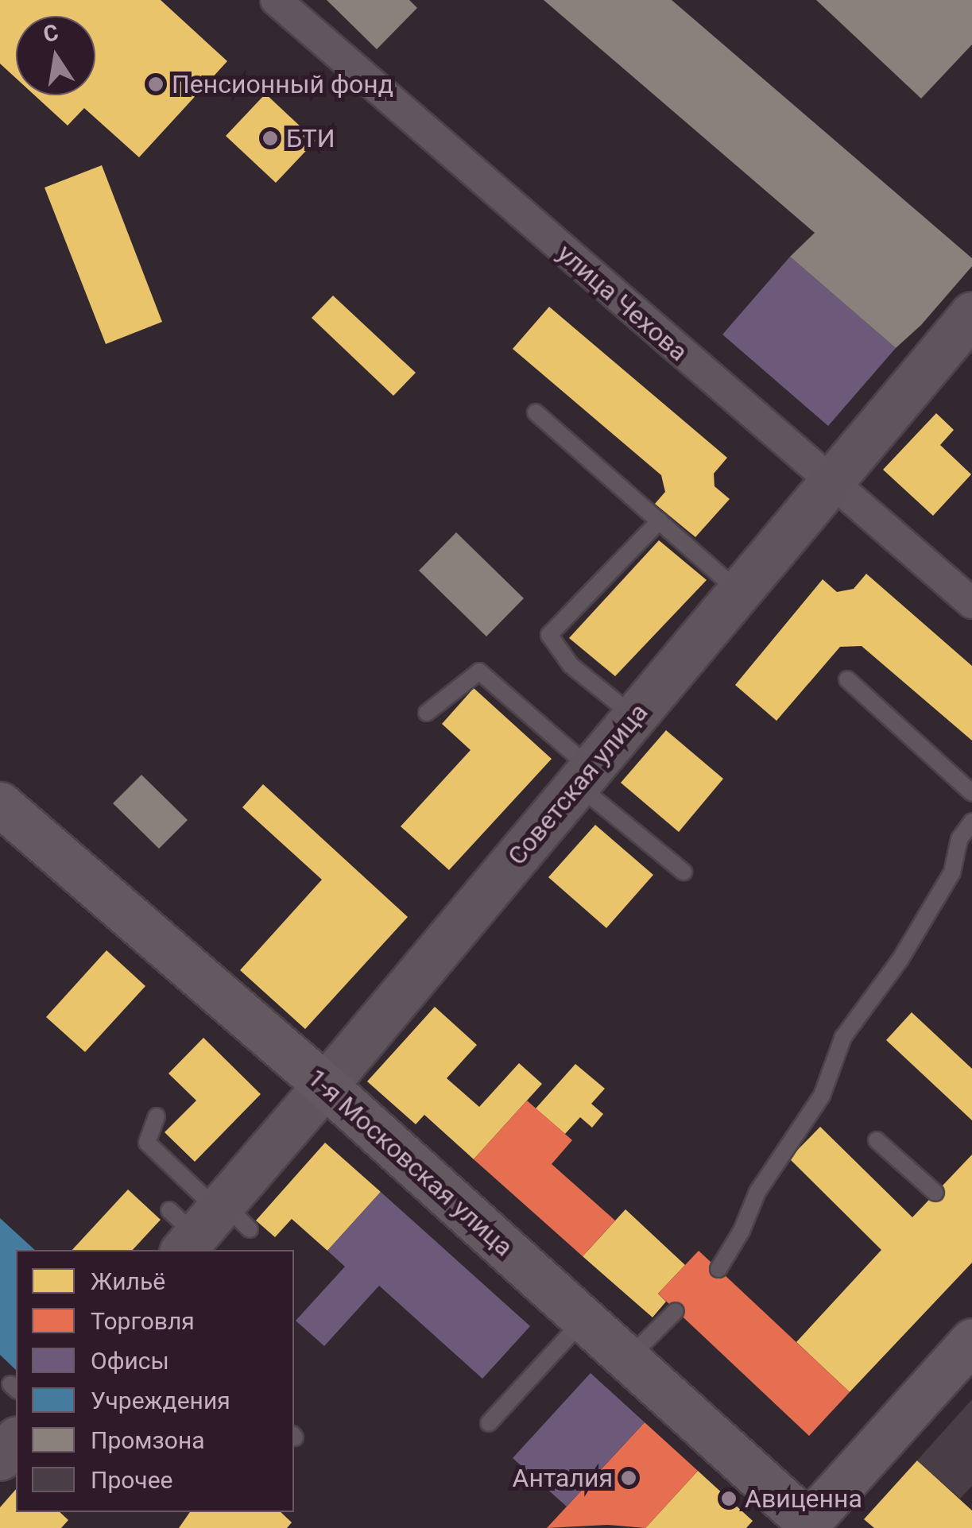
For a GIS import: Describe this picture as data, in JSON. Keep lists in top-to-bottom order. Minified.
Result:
{"streets":{"main road":["1-я Московская улица"],"street":["улица Чехова","Советская улица"]},"crossings":[["улица Чехова","Советская улица"],["Советская улица","1-я Московская улица"]],"places":["Пенсионный фонд","БТИ","Анталия","Авиценна"],"legend":["Жильё","Торговля","Офисы","Учреждения","Промзона","Прочее"],"north":"top"}
